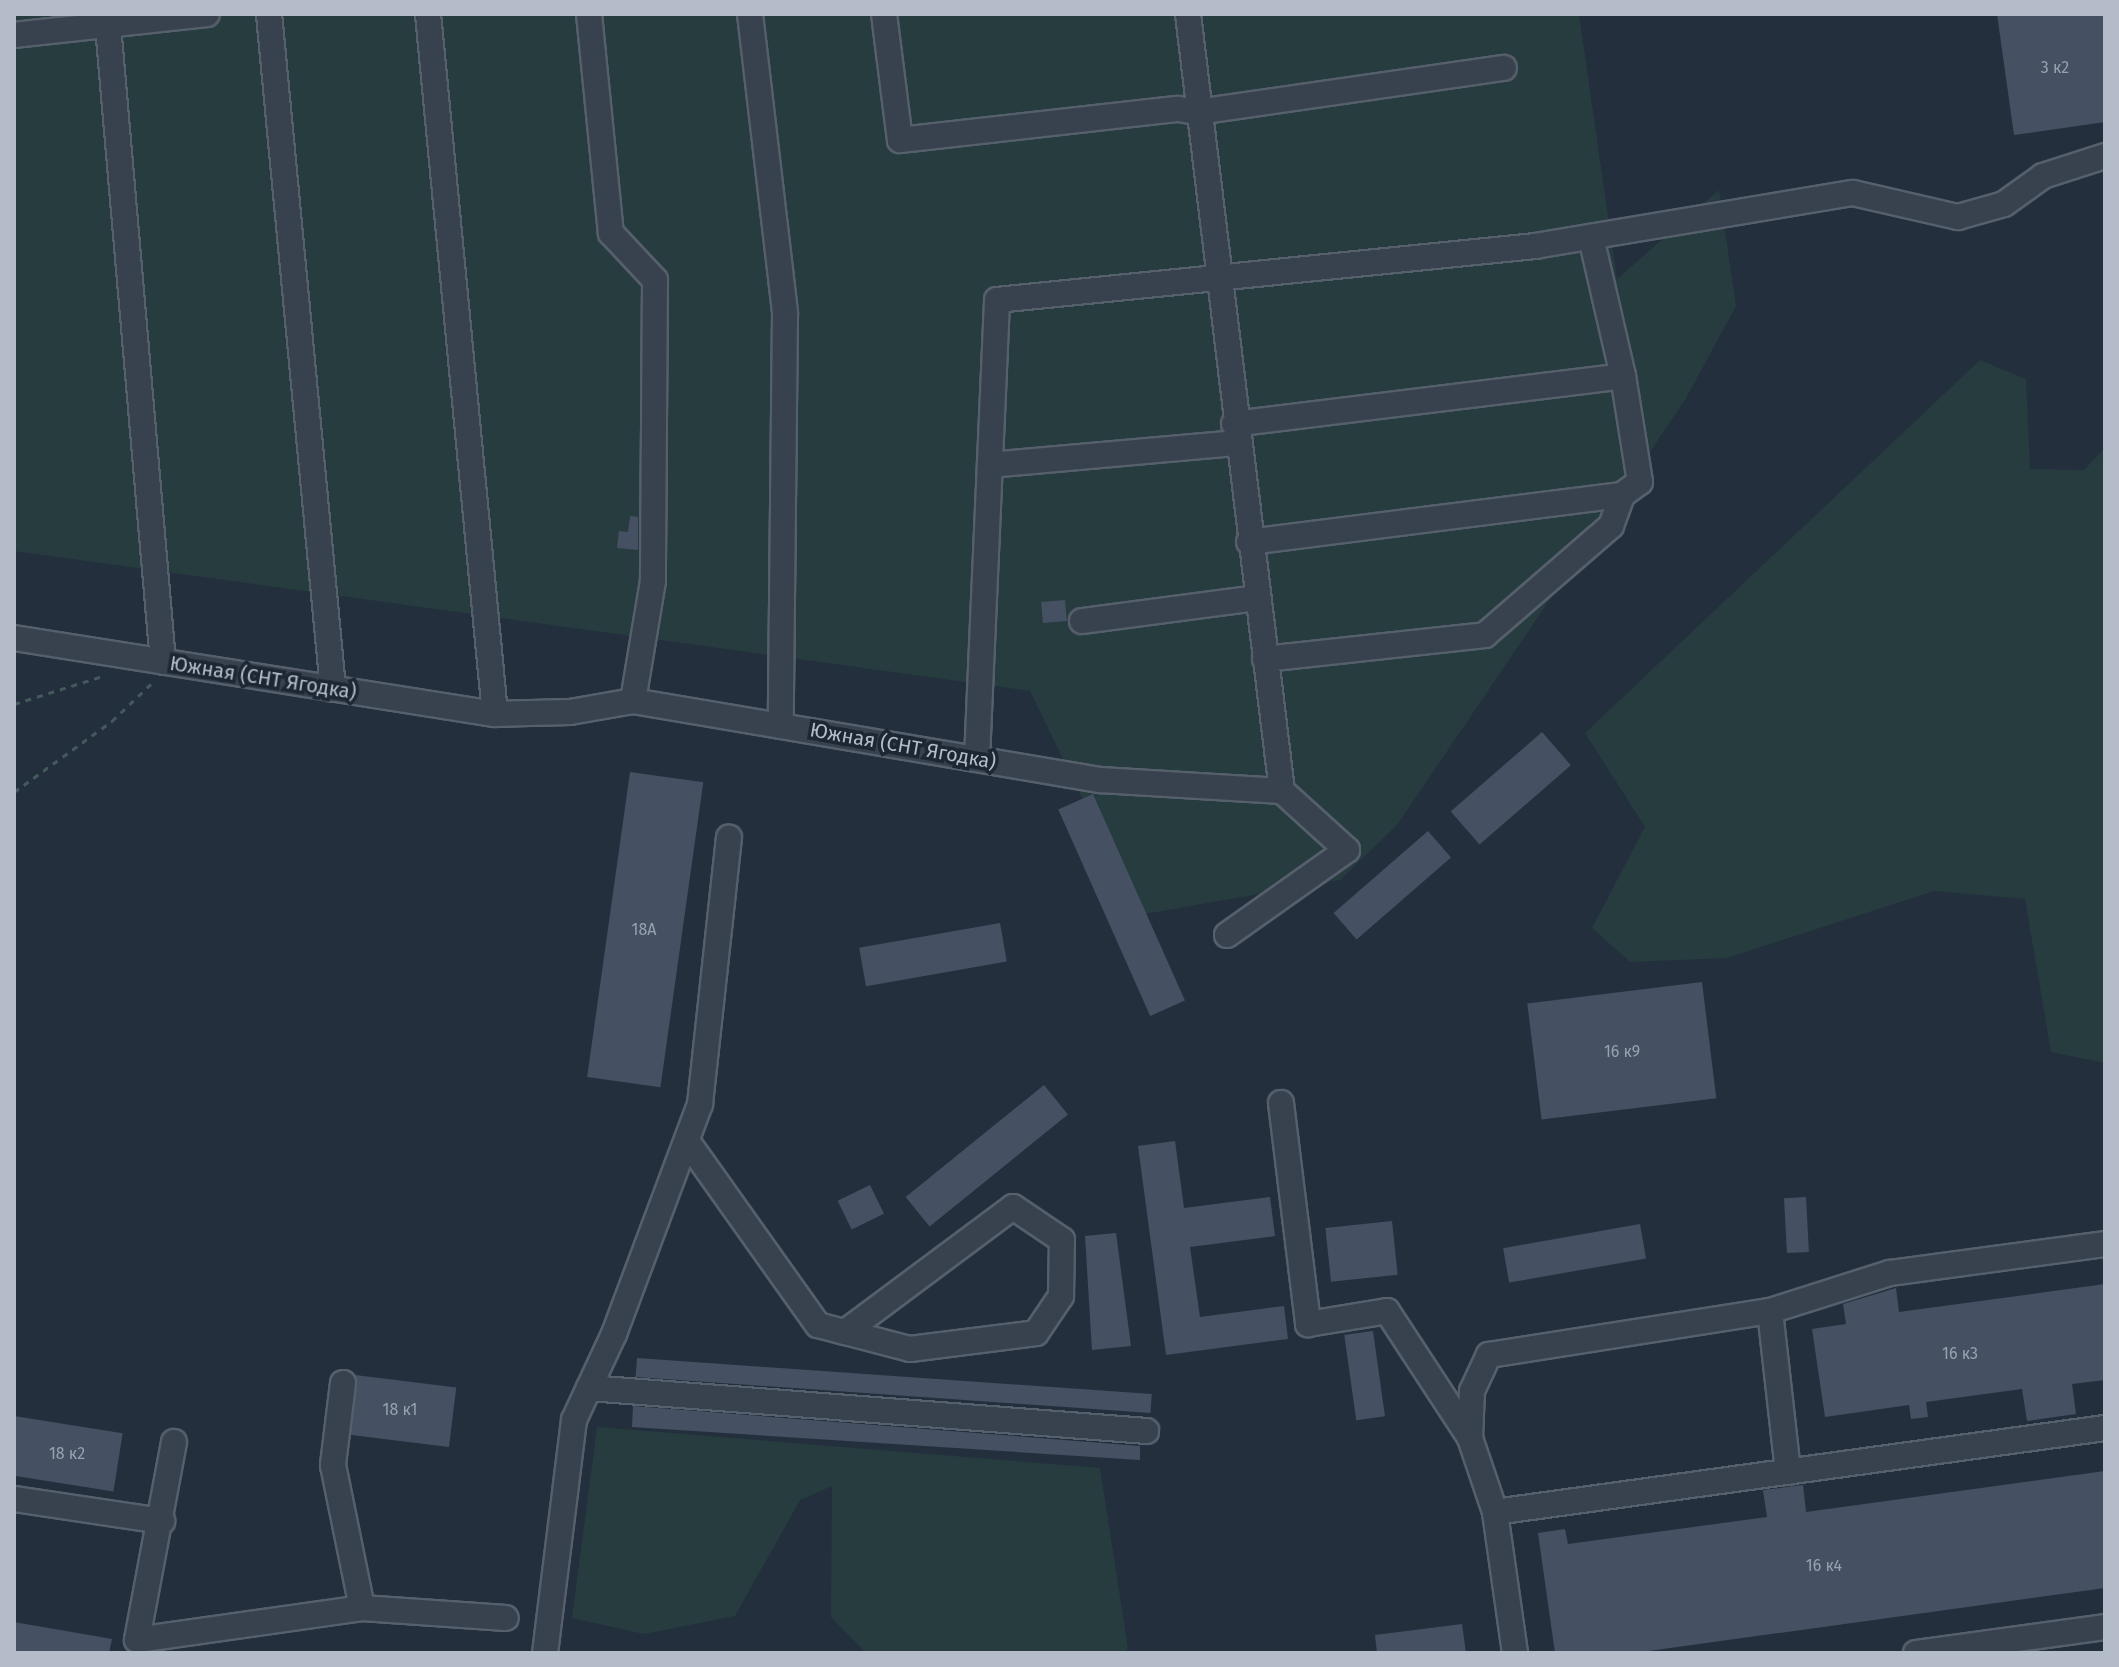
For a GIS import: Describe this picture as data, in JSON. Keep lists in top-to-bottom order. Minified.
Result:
{"streets":{"street":["Южная (СНТ Ягодка)"]},"house_numbers":["3 к2","18А","16 к9","16 к3","18 к1","18 к2","16 к4"]}
